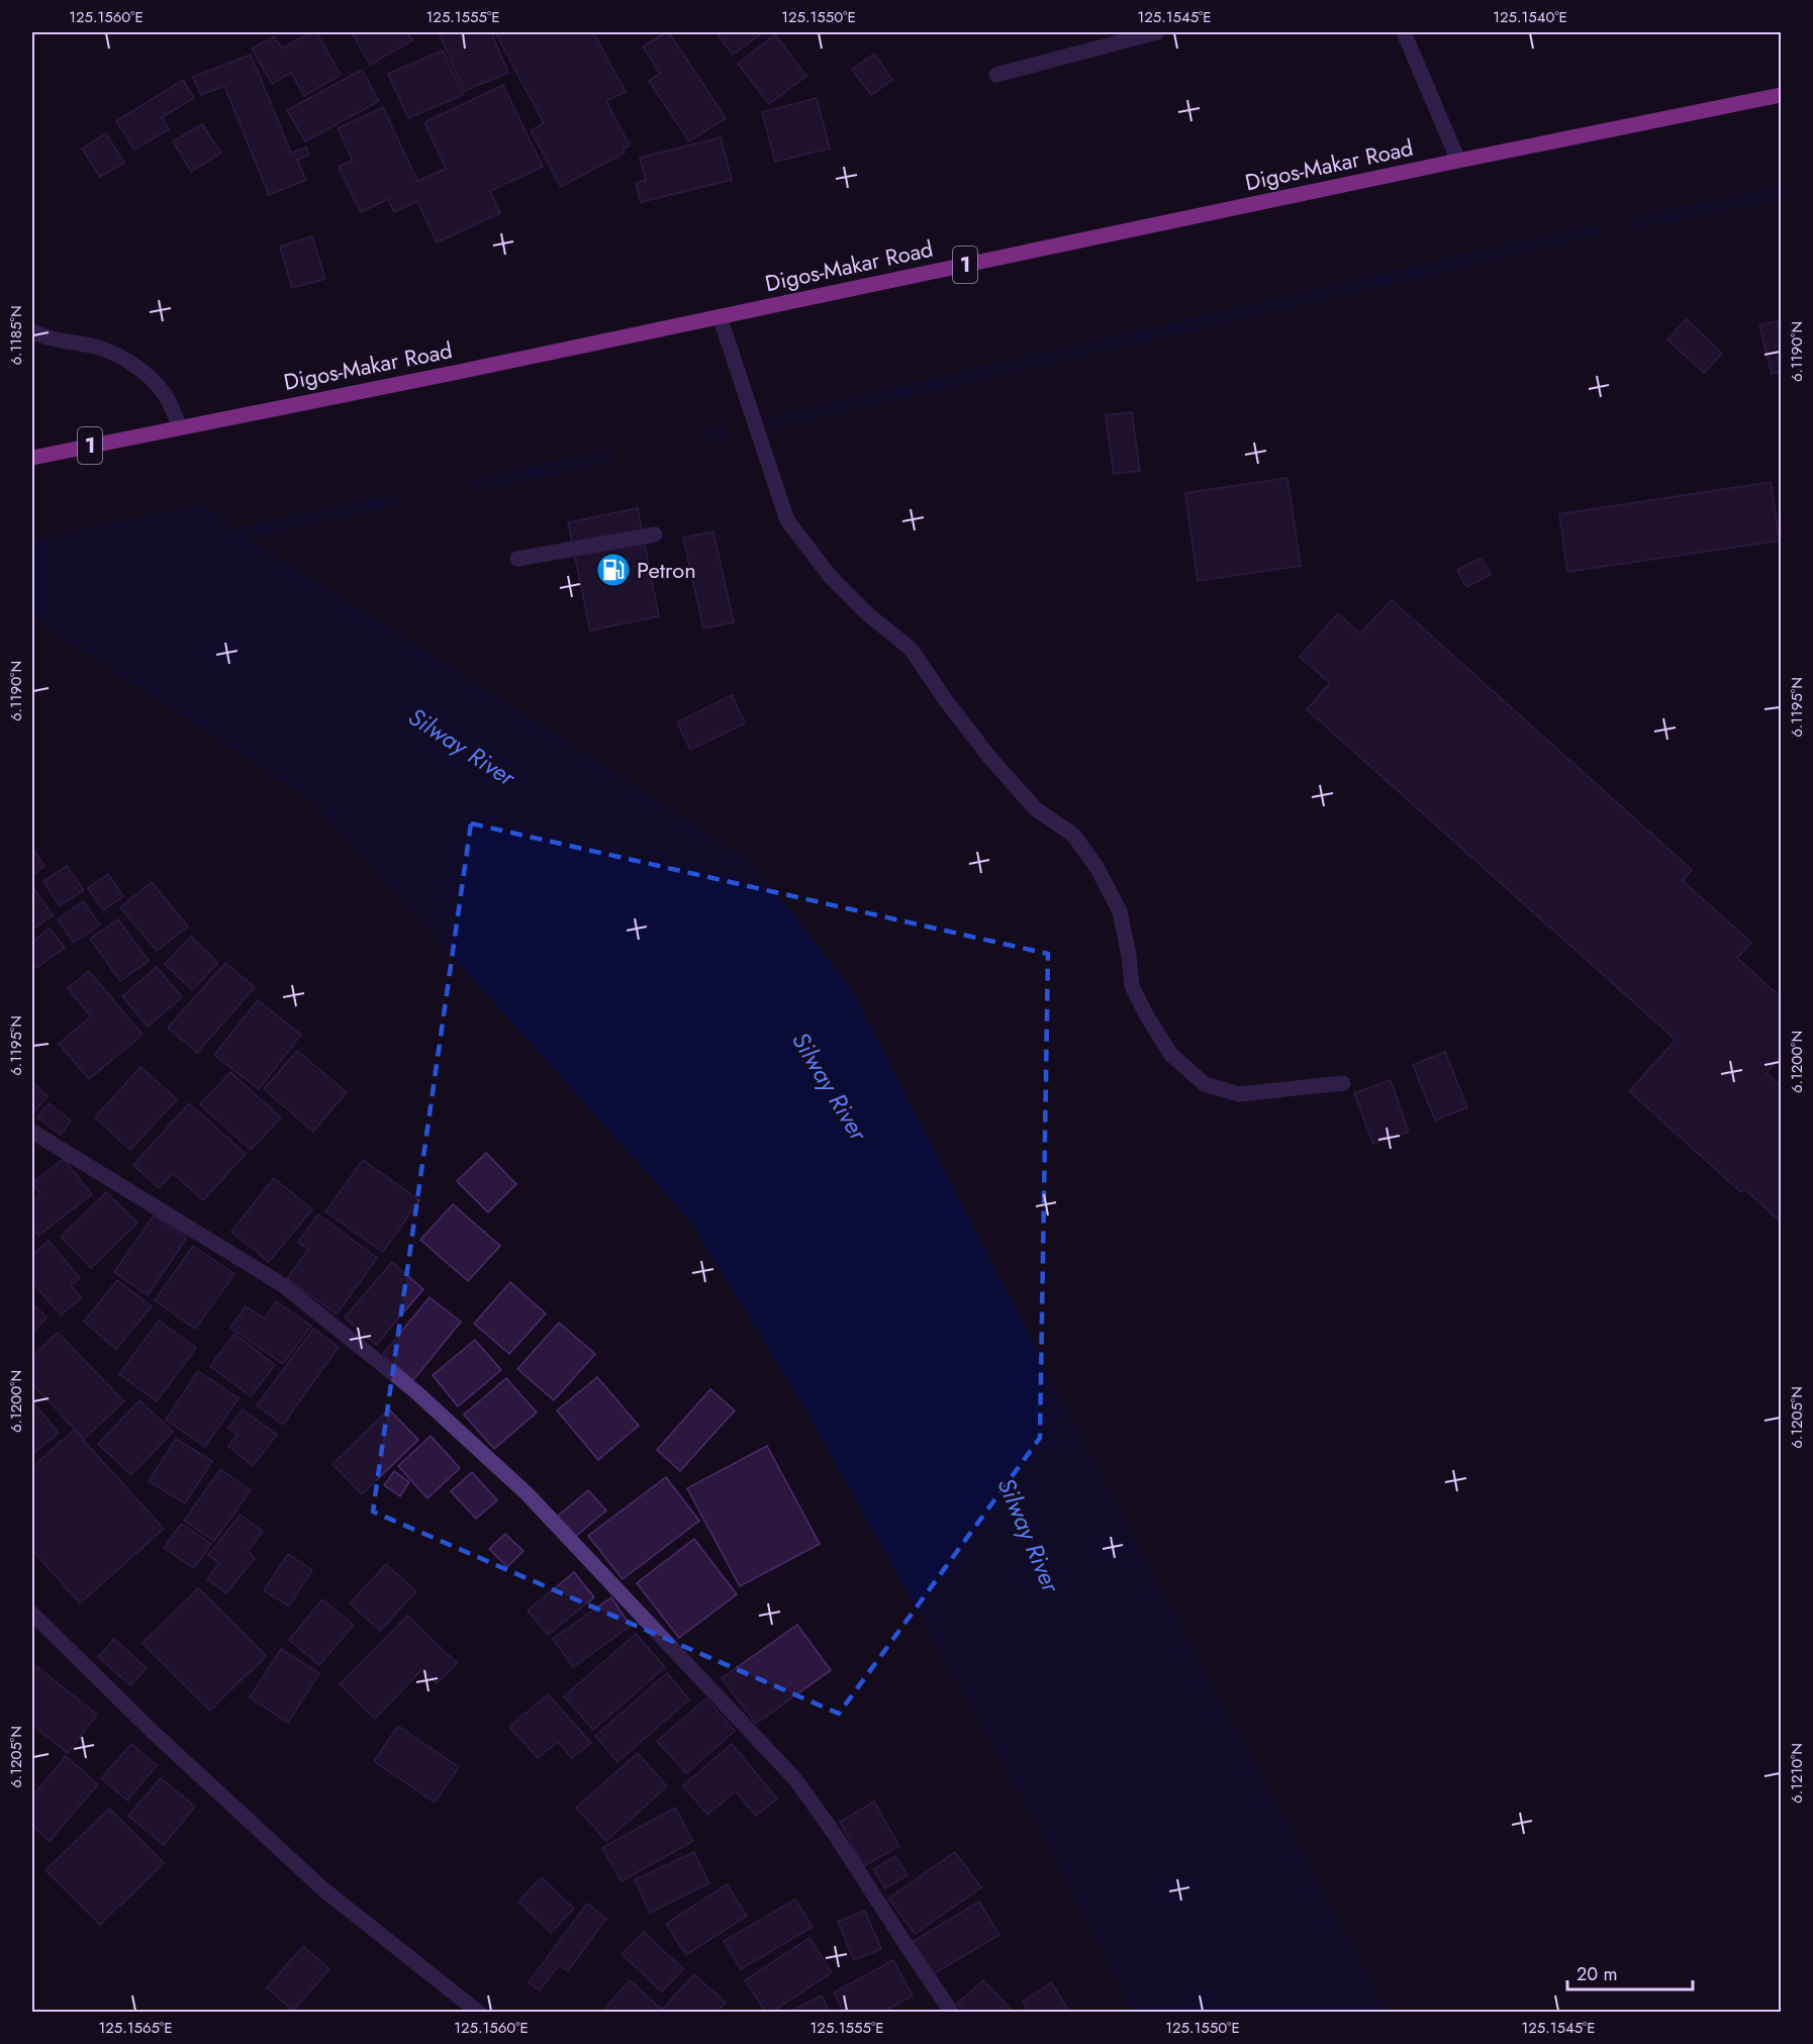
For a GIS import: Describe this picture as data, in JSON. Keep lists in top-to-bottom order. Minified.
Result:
{"streets":{"main road":["Digos-Makar Road","1"]},"water":["Silway River"],"places":{"fuel station":["Petron"]},"scale_bar":"20 m","coordinates":["125.1560°E","125.1555°E","125.1550°E","125.1545°E","125.1540°E","6.1185°N","6.1190°N","6.1195°N","6.1200°N","6.1205°N","6.1210°N","125.1565°E"]}
